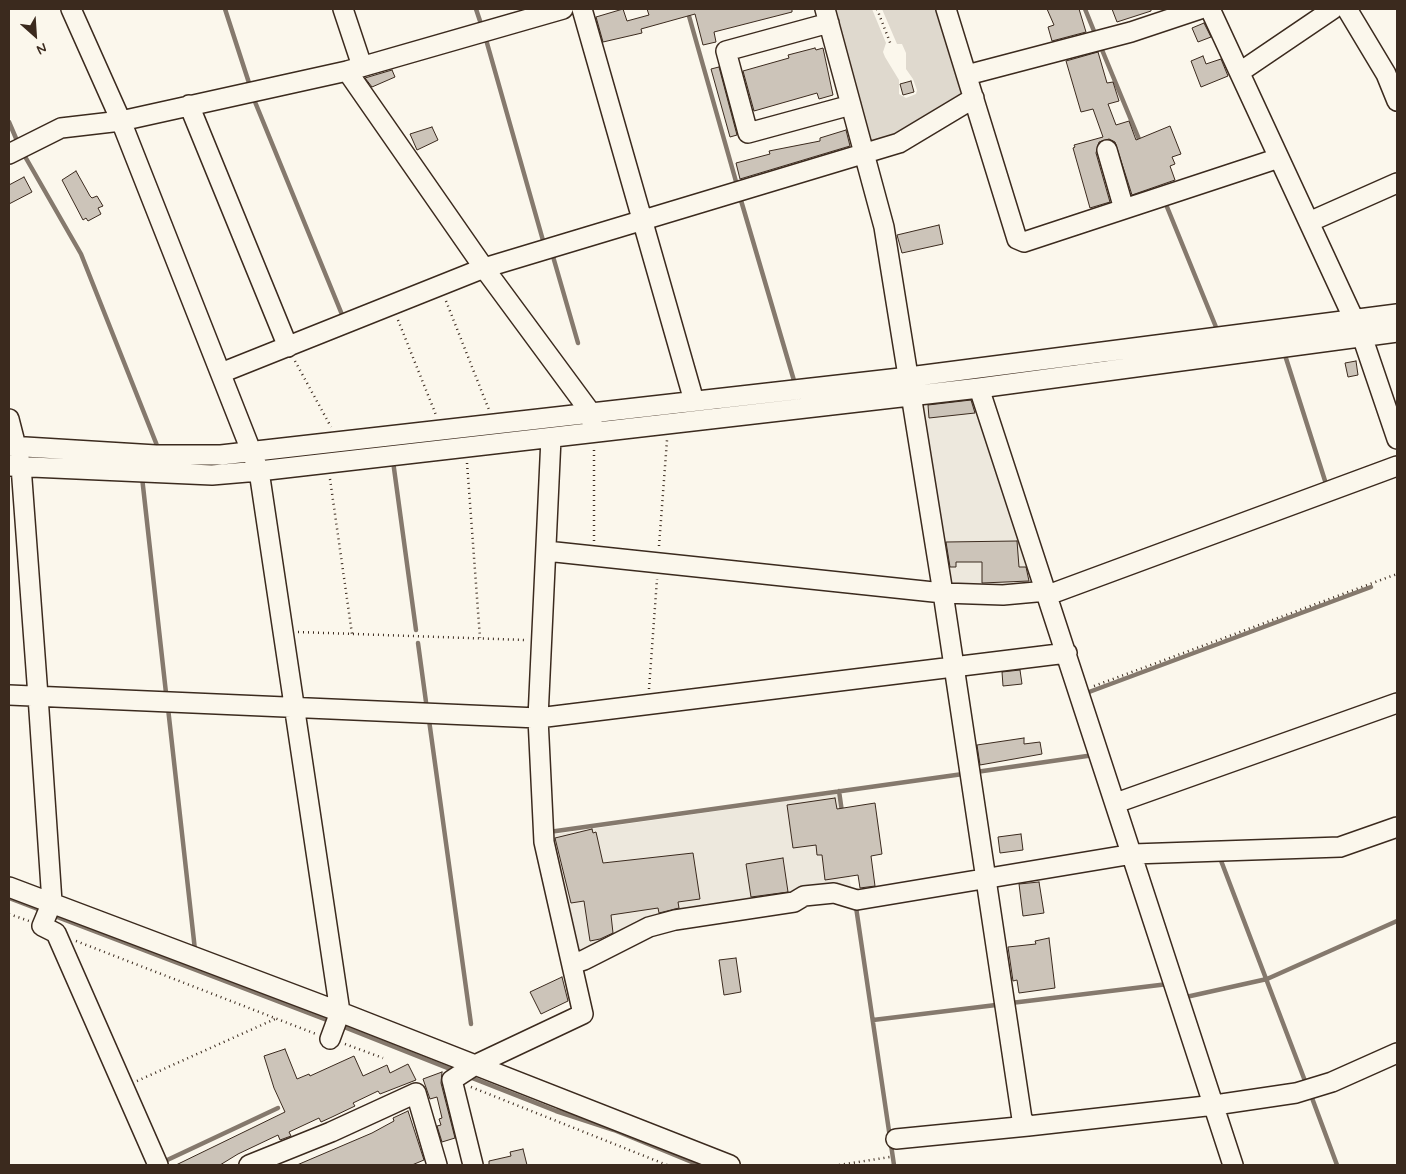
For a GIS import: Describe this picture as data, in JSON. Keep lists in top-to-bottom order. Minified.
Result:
{"north":"bottom right"}
